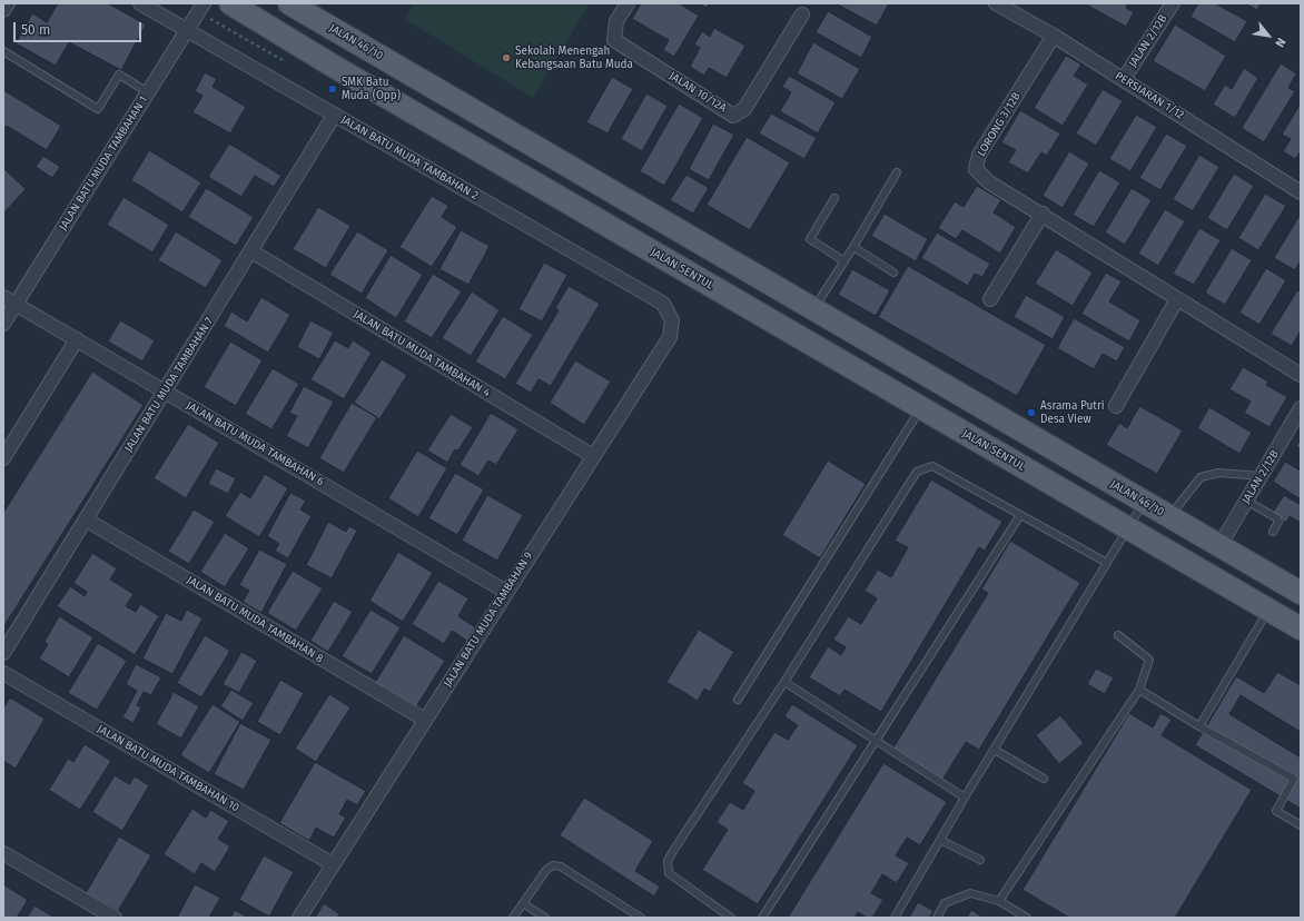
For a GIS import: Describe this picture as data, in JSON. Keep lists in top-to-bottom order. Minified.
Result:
{"streets":{"main road":["JALAN 46/10","JALAN SENTUL"],"street":["JALAN 2/12B","JALAN 10/12A","PERSIARAN 1/12","LORONG 3/12B","JALAN BATU MUDA TAMBAHAN 2","JALAN BATU MUDA TAMBAHAN 1","JALAN BATU MUDA TAMBAHAN 4","JALAN BATU MUDA TAMBAHAN 7","JALAN BATU MUDA TAMBAHAN 6","JALAN BATU MUDA TAMBAHAN 8","JALAN BATU MUDA TAMBAHAN 9","JALAN BATU MUDA TAMBAHAN 10"]},"crossings":[["JALAN 2/12B","JALAN 46/10"],["JALAN 2/12B","PERSIARAN 1/12"],["PERSIARAN 1/12","LORONG 3/12B"],["JALAN BATU MUDA TAMBAHAN 2","JALAN BATU MUDA TAMBAHAN 1"],["JALAN BATU MUDA TAMBAHAN 2","JALAN BATU MUDA TAMBAHAN 7"],["JALAN BATU MUDA TAMBAHAN 2","JALAN BATU MUDA TAMBAHAN 9"],["JALAN BATU MUDA TAMBAHAN 1","JALAN BATU MUDA TAMBAHAN 6"],["JALAN BATU MUDA TAMBAHAN 4","JALAN BATU MUDA TAMBAHAN 7"],["JALAN BATU MUDA TAMBAHAN 4","JALAN BATU MUDA TAMBAHAN 9"],["JALAN BATU MUDA TAMBAHAN 7","JALAN BATU MUDA TAMBAHAN 6"],["JALAN BATU MUDA TAMBAHAN 7","JALAN BATU MUDA TAMBAHAN 8"],["JALAN BATU MUDA TAMBAHAN 6","JALAN BATU MUDA TAMBAHAN 9"],["JALAN BATU MUDA TAMBAHAN 8","JALAN BATU MUDA TAMBAHAN 9"],["JALAN BATU MUDA TAMBAHAN 9","JALAN BATU MUDA TAMBAHAN 10"]],"places":["Sekolah Menengah Kebangsaan Batu Muda","SMK Batu Muda (Opp)","Asrama Putri Desa View"],"scale_bar":"50 m","north":"bottom right"}
